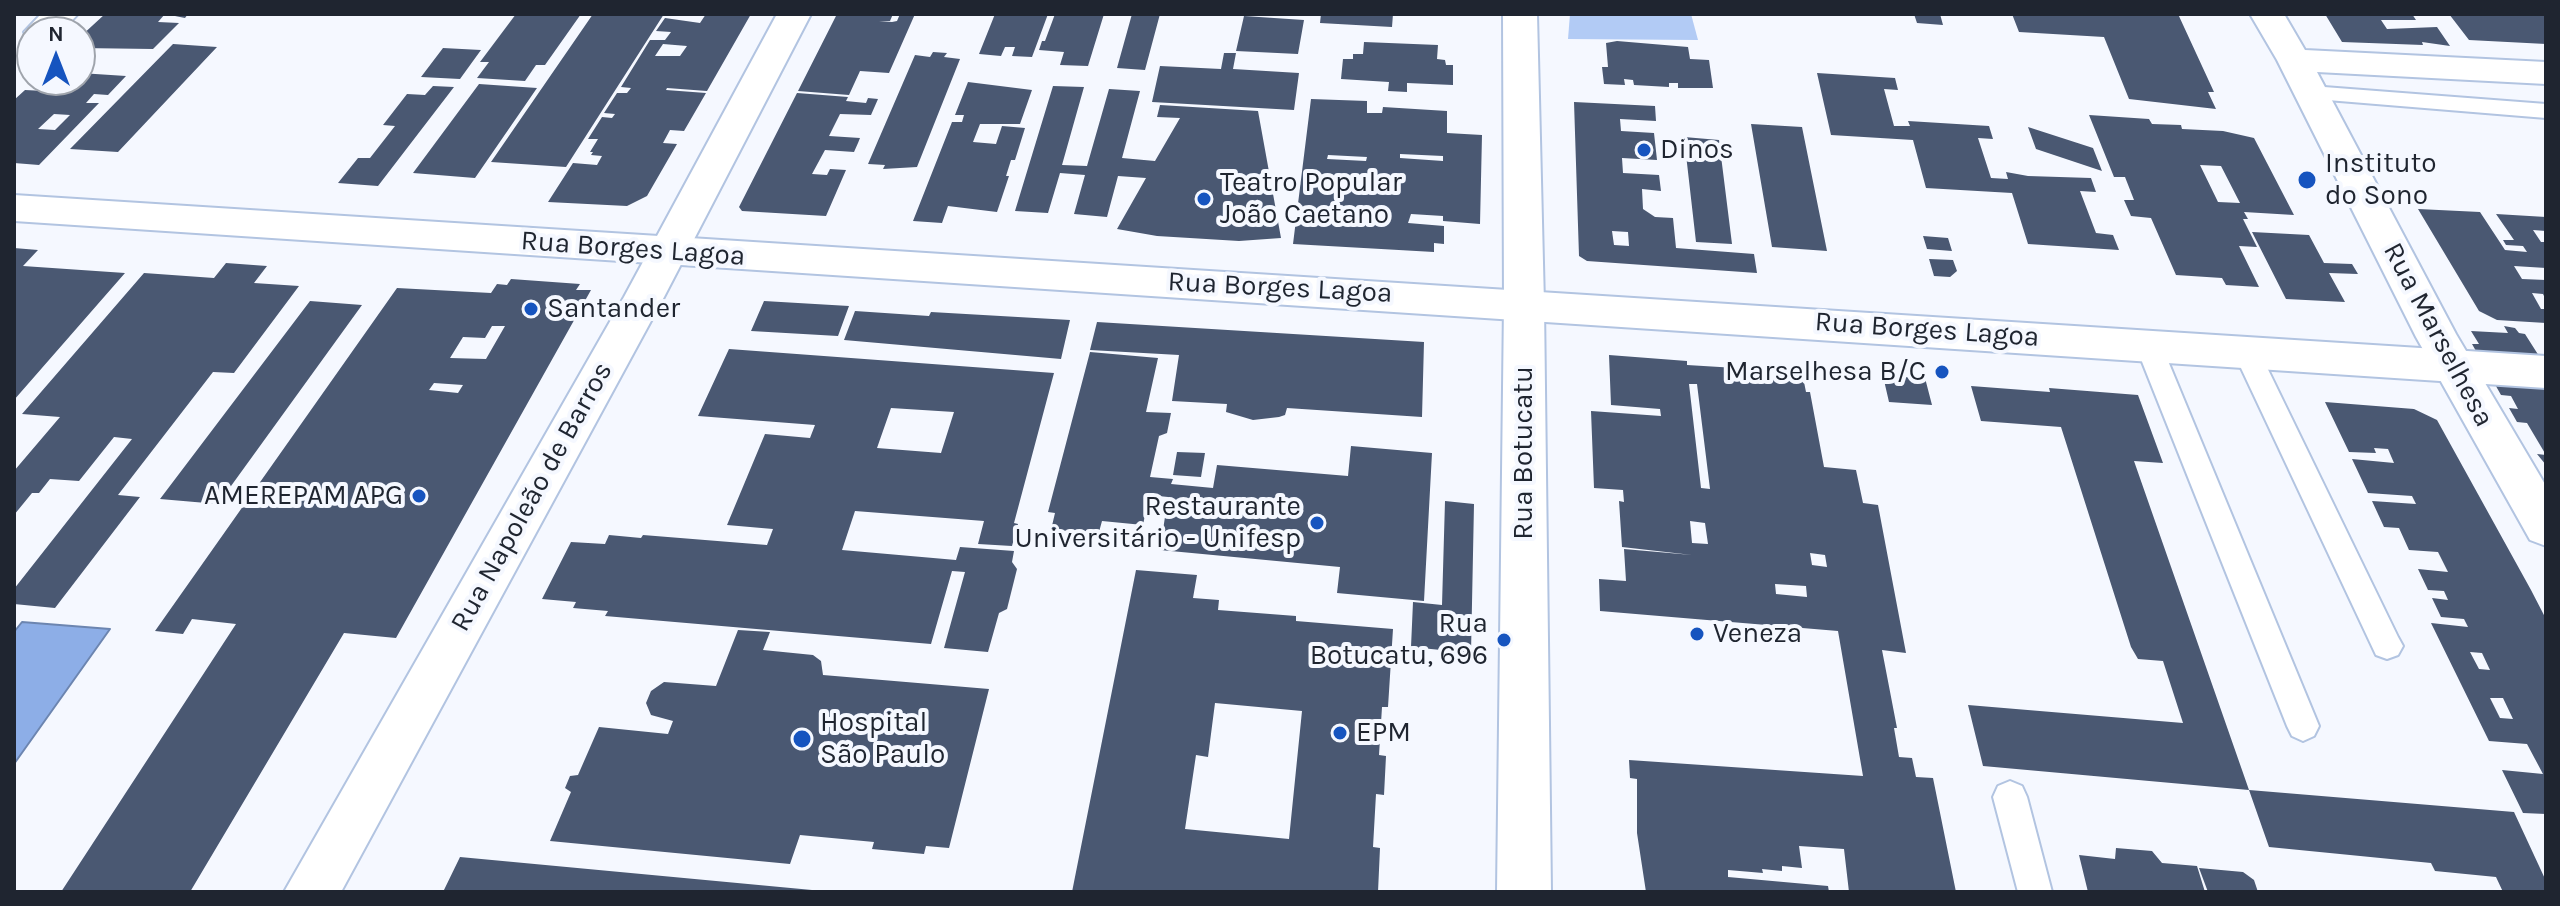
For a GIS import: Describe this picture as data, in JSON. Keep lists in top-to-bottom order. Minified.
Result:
{"streets":{"street":["Rua Borges Lagoa","Rua Marselhesa","Rua Botucatu","Rua Napoleão de Barros"]},"crossings":[["Rua Borges Lagoa","Rua Marselhesa"],["Rua Borges Lagoa","Rua Botucatu"],["Rua Borges Lagoa","Rua Napoleão de Barros"]],"places":["Dinos","Instituto do Sono","Teatro Popular João Caetano","Santander","Marselhesa B/C","AMEREPAM APG","Restaurante Universitário - Unifesp","Veneza","Rua Botucatu, 696","EPM","Hospital São Paulo"],"north":"top"}
